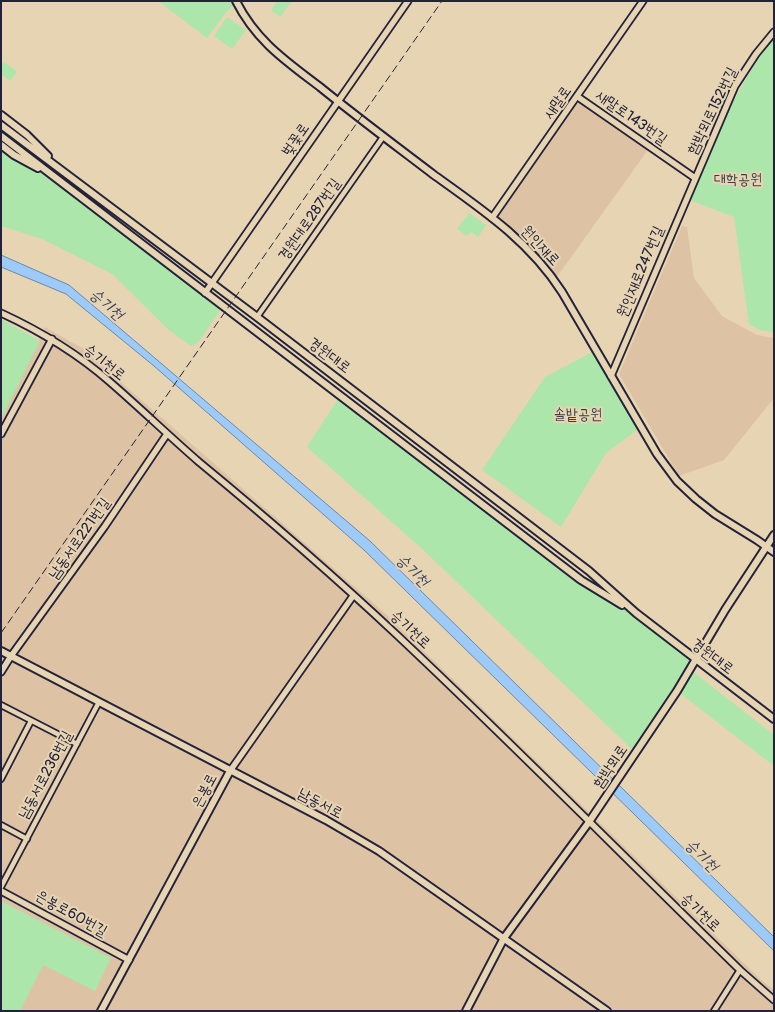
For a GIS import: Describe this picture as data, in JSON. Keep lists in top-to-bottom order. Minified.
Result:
{"streets":{"main road":["원인재로","경원대로","함박뫼로","은봉로","남동서로"],"street":["새말로","함박뫼로152번길","새말로143번길","벚꽃로","경원대로287번길","원인재로247번길","승기천로","남동서로221번길","남동서로236번길","은봉로60번길"]},"crossings":[["새말로","새말로143번길"],["새말로","원인재로"],["함박뫼로152번길","새말로143번길"],["함박뫼로152번길","원인재로247번길"],["새말로143번길","원인재로247번길"],["벚꽃로","원인재로"],["벚꽃로","경원대로"],["경원대로287번길","원인재로"],["경원대로287번길","경원대로"],["원인재로","원인재로247번길"],["원인재로","함박뫼로"],["경원대로","함박뫼로"],["승기천로","남동서로221번길"],["승기천로","함박뫼로"],["승기천로","은봉로"],["남동서로221번길","남동서로"],["함박뫼로","남동서로"],["남동서로236번길","남동서로"],["은봉로","남동서로"],["은봉로","은봉로60번길"]],"water":["승기천"],"parks":["대학공원","솔밭공원"]}
